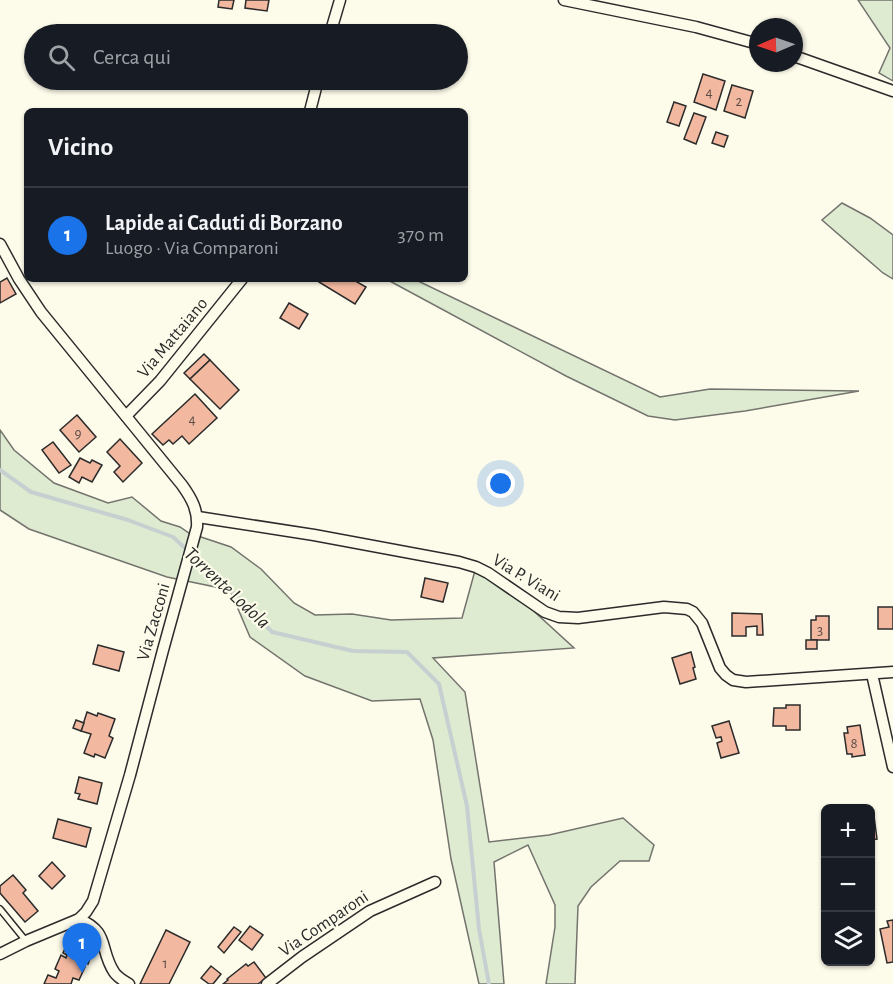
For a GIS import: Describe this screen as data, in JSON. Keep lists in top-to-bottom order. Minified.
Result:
{"streets":{"street":["Via Mattaiano","Via P. Viani","Via Zacconi","Via Comparoni"]},"crossings":[["Via P. Viani","Via Zacconi"]],"water":["Torrente Lodola"],"house_numbers":["4","2","4","9","3","8","1"],"north":"left","page":{"search":"Cerca qui","heading":"Vicino","list":[{"mark":"1","name":"Lapide ai Caduti di Borzano","note":"Luogo · Via Comparoni","value":"370 m"}],"map_buttons":["+","−"],"pins":"1"}}
